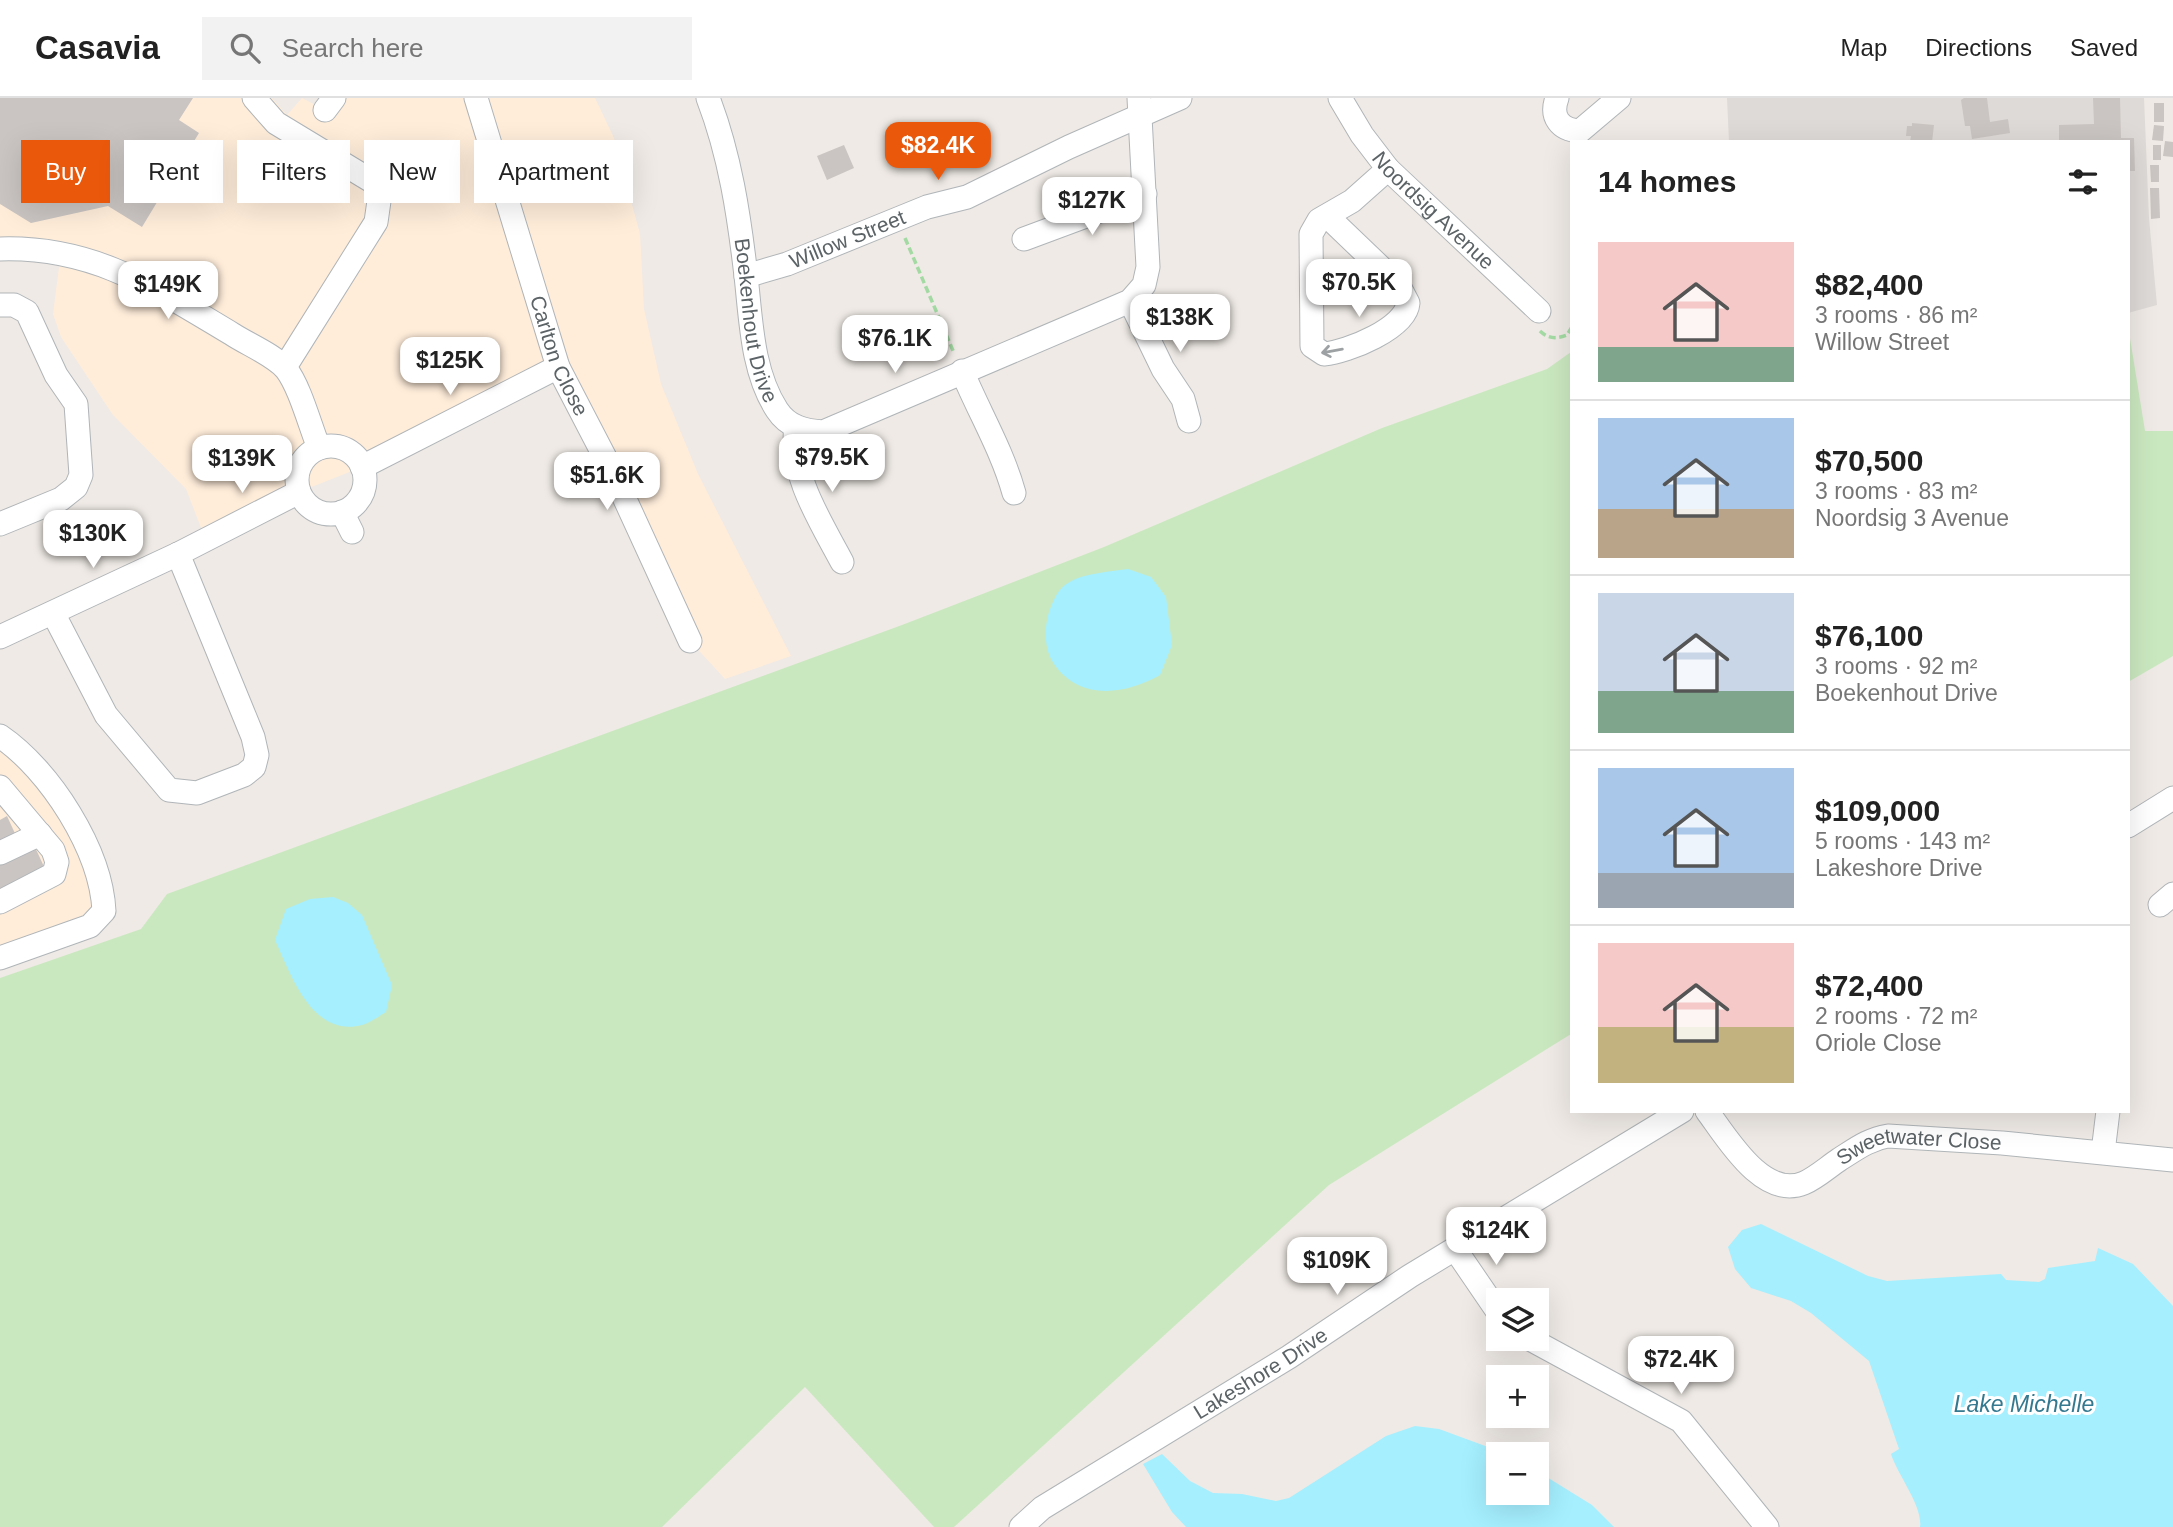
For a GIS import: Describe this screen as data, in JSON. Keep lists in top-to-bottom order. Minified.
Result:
{"streets":{"street":["Noordsig Avenue","Willow Street","Boekenhout Drive","Carlton Close","Sweetwater Close","Lakeshore Drive"]},"crossings":[["Willow Street","Boekenhout Drive"]],"water":["Lake Michelle"],"page":{"header":"Casavia","search":"Search here","nav":["Map","Directions","Saved"],"price":["$82.4K","$127K","$70.5K","$149K","$138K","$76.1K","$125K","$79.5K","$139K","$51.6K","$130K","$124K","$109K","$72.4K"],"chip":["Buy","Rent","Filters","New","Apartment"],"heading":"14 homes","list":[{"name":"$82,400","note":"3 rooms · 86 m² · Willow Street"},{"name":"$70,500","note":"3 rooms · 83 m² · Noordsig 3 Avenue"},{"name":"$76,100","note":"3 rooms · 92 m² · Boekenhout Drive"},{"name":"$109,000","note":"5 rooms · 143 m² · Lakeshore Drive"},{"name":"$72,400","note":"2 rooms · 72 m² · Oriole Close"}],"map_buttons":["+","−"]}}
